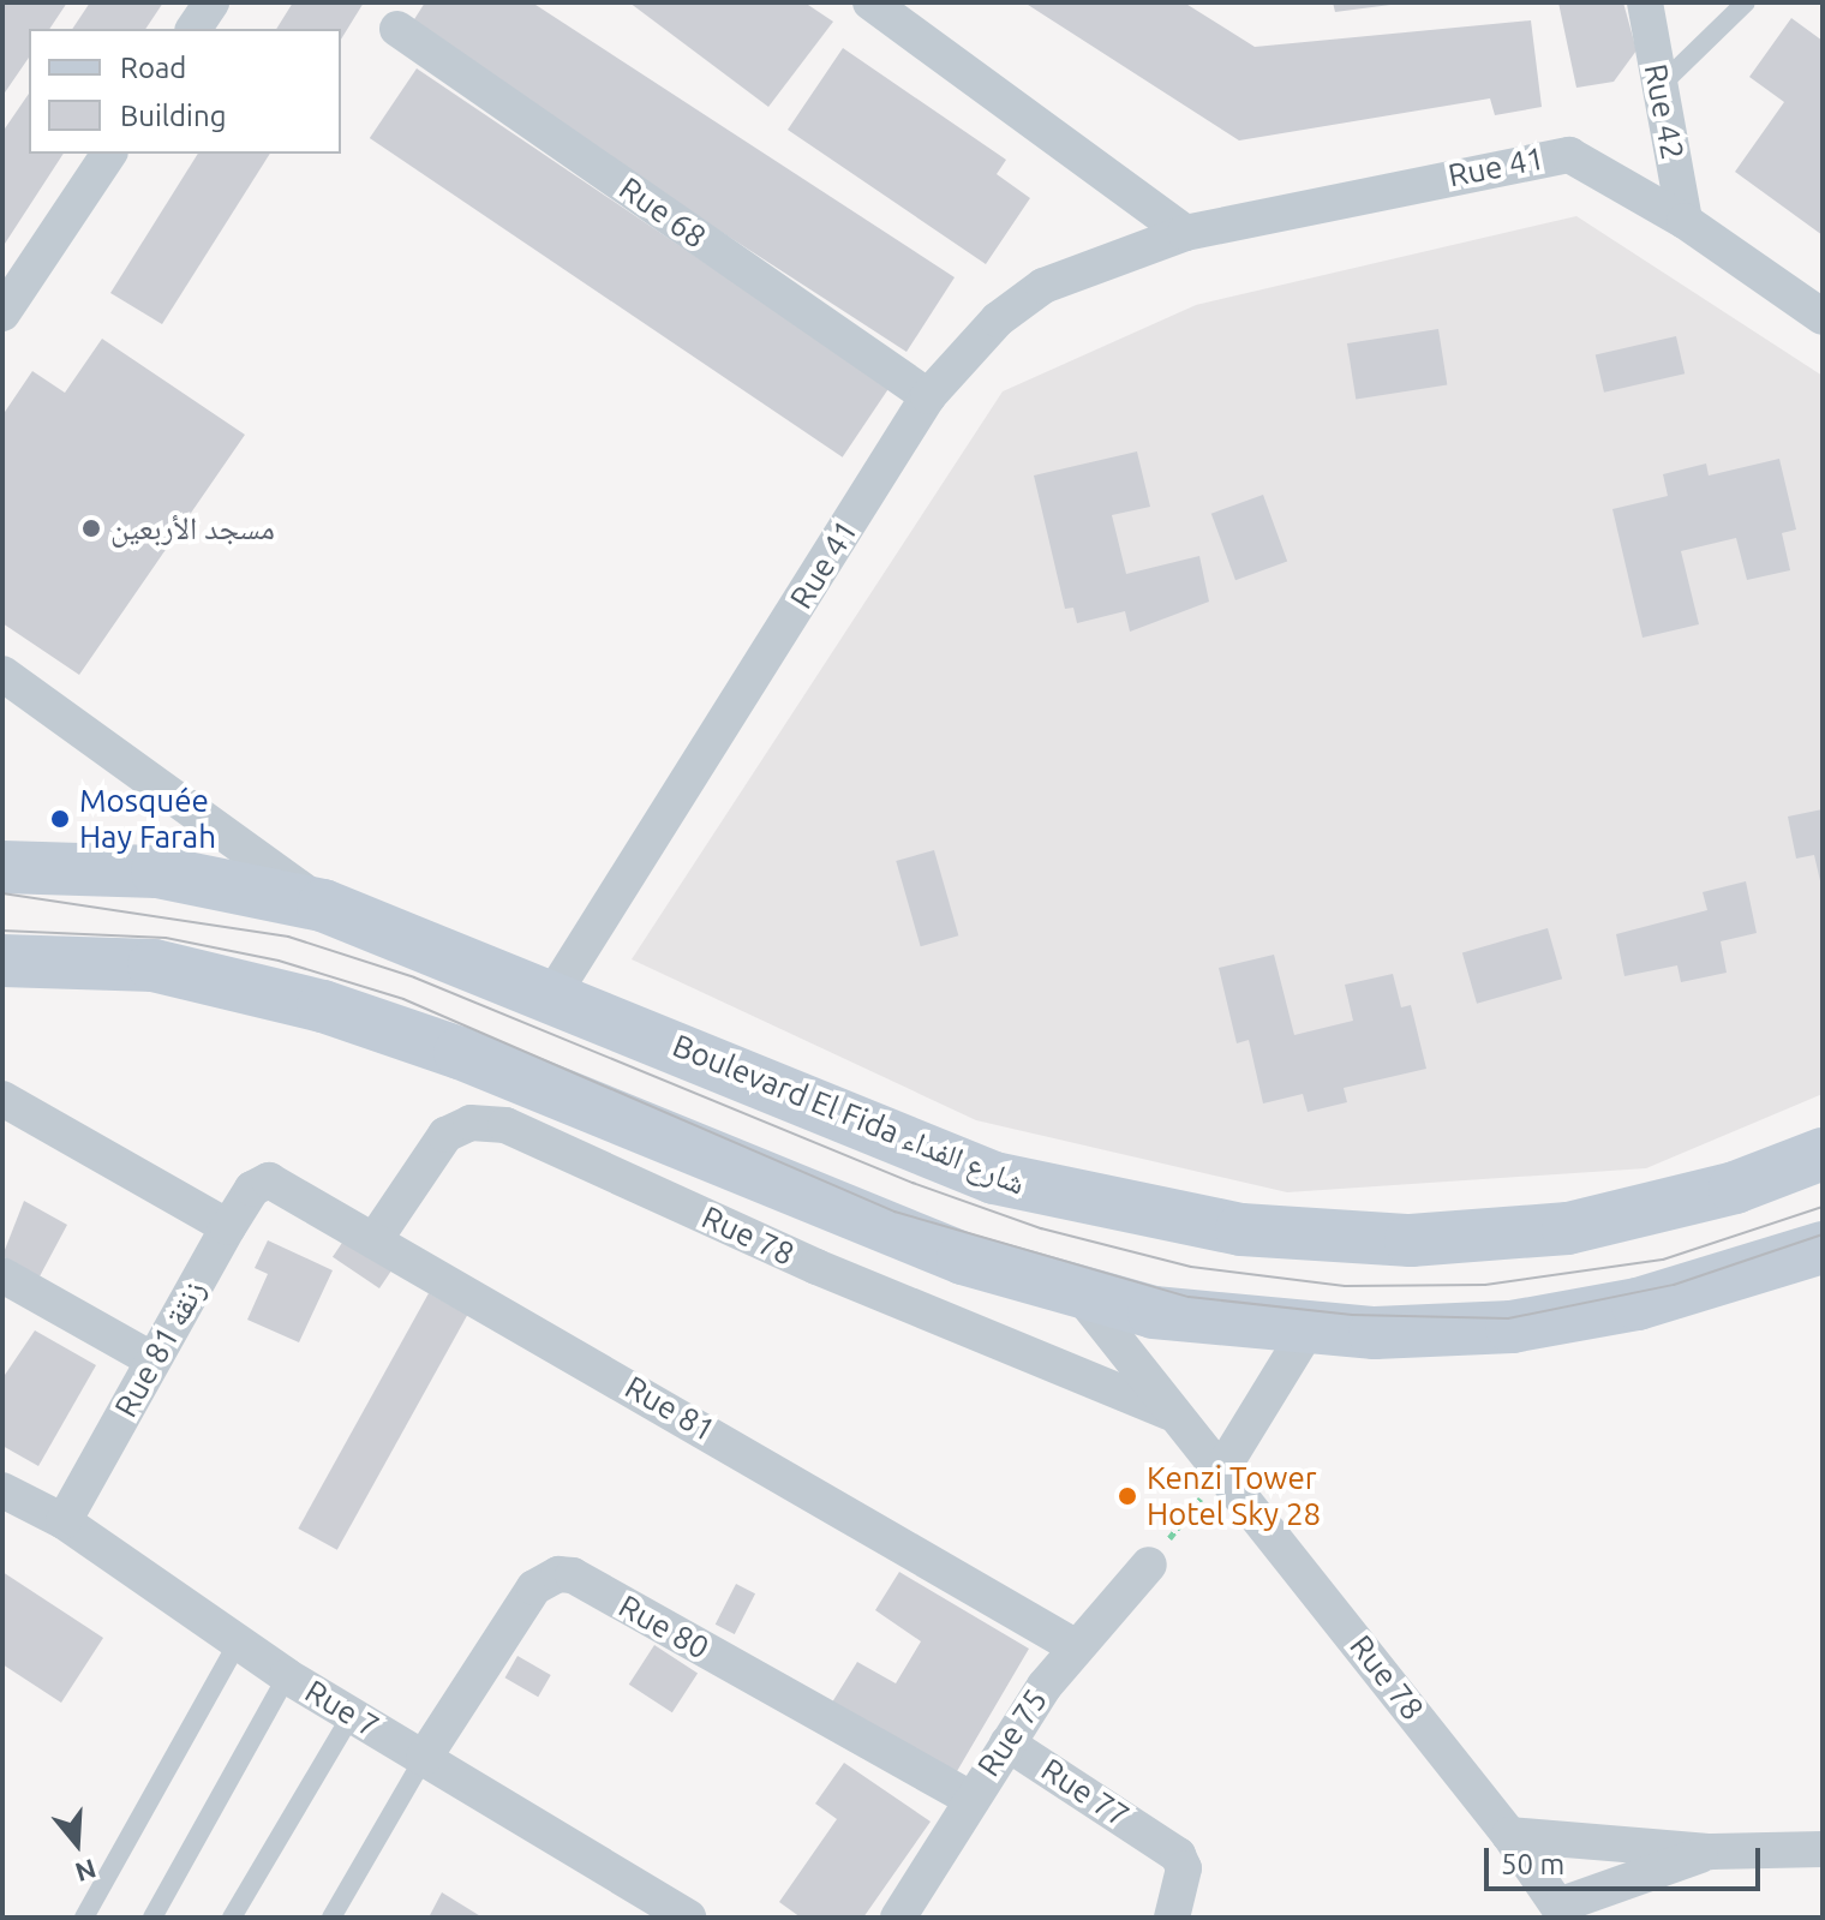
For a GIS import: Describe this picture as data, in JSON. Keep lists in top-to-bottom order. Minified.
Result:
{"streets":{"main road":["Boulevard El Fida شارع الفداء"],"street":["Rue 42","Rue 41","Rue 68","Rue 78","Rue 81 زنقة","Rue 81","Rue 80","Rue 7","Rue 75","Rue 77"]},"crossings":[["Rue 42","Rue 41"],["Rue 41","Rue 68"],["Rue 41","Boulevard El Fida شارع الفداء"],["Rue 78","Rue 81"],["Rue 81 زنقة","Rue 81"],["Rue 81 زنقة","Rue 7"],["Rue 81","Rue 75"],["Rue 80","Rue 7"],["Rue 80","Rue 75"],["Rue 75","Rue 77"]],"places":["مسجد الأربعين","Mosquée Hay Farah","Kenzi Tower Hotel Sky 28"],"legend":["Road","Building"],"scale_bar":"50 m","north":"bottom"}
